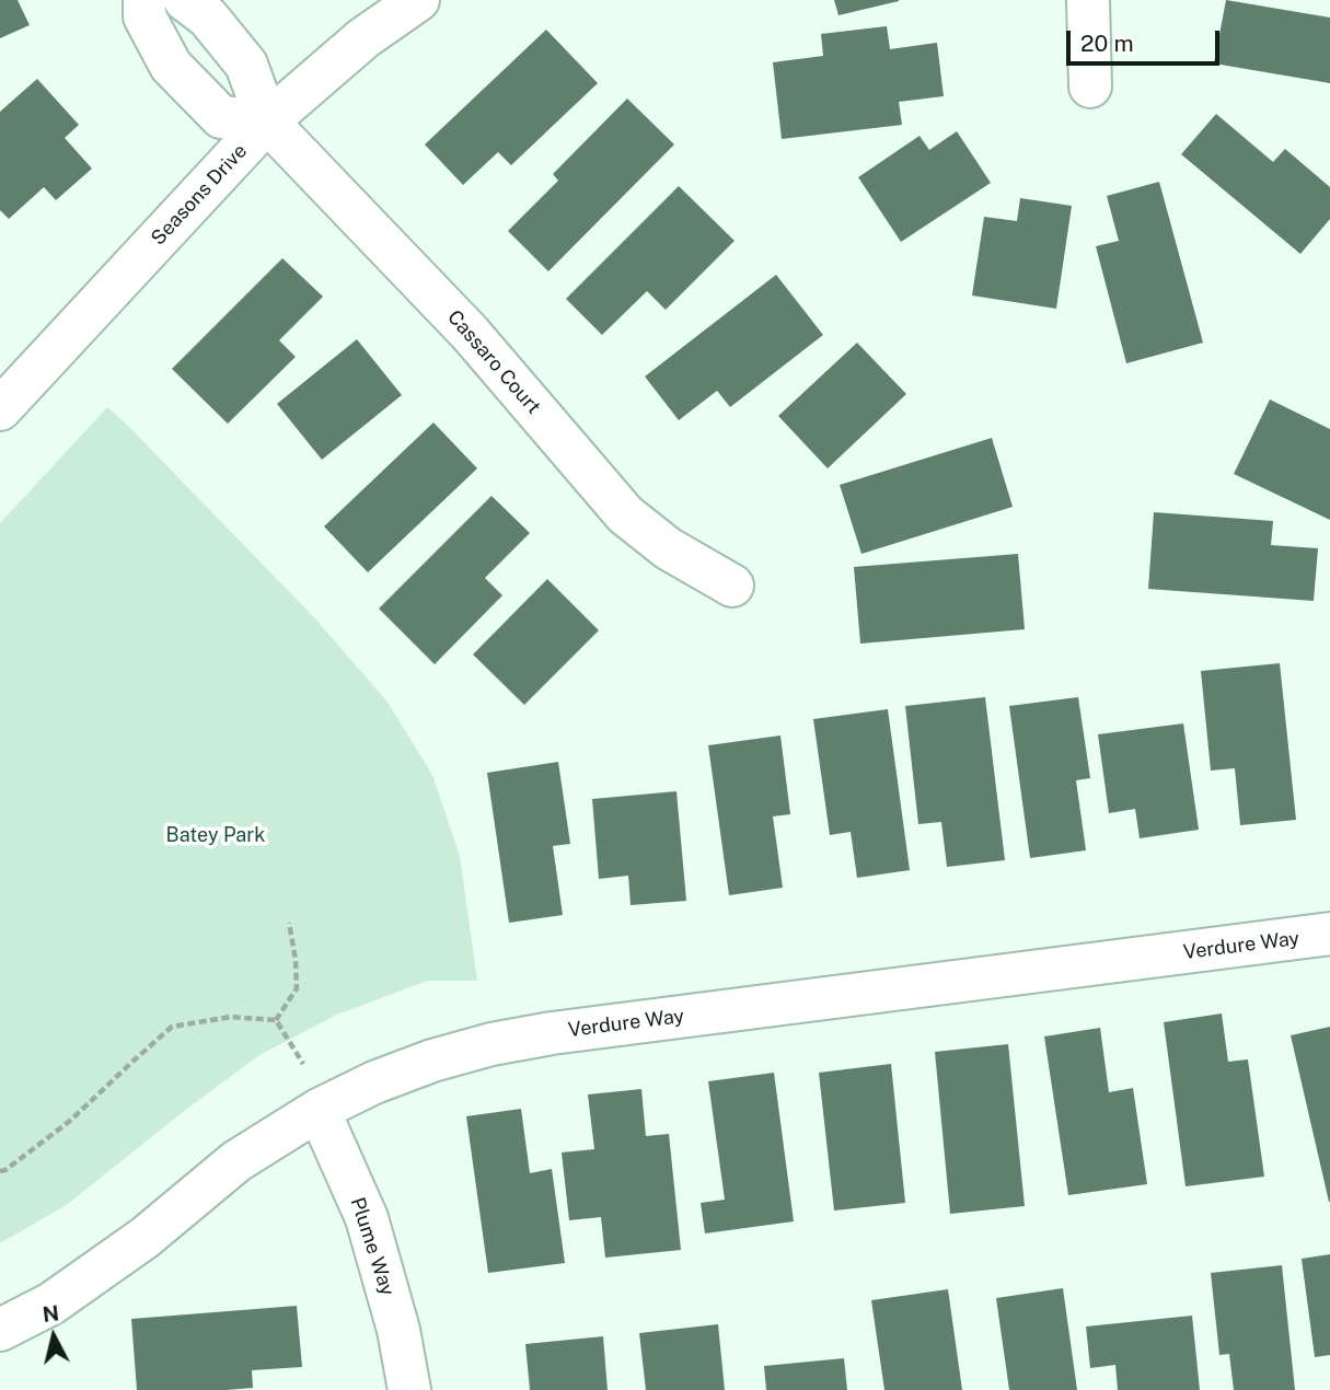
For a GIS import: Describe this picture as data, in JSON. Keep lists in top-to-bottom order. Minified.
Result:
{"streets":{"street":["Seasons Drive","Cassaro Court","Verdure Way","Plume Way"]},"crossings":[["Seasons Drive","Cassaro Court"],["Verdure Way","Plume Way"]],"parks":["Batey Park"],"scale_bar":"20 m","north":"top"}
